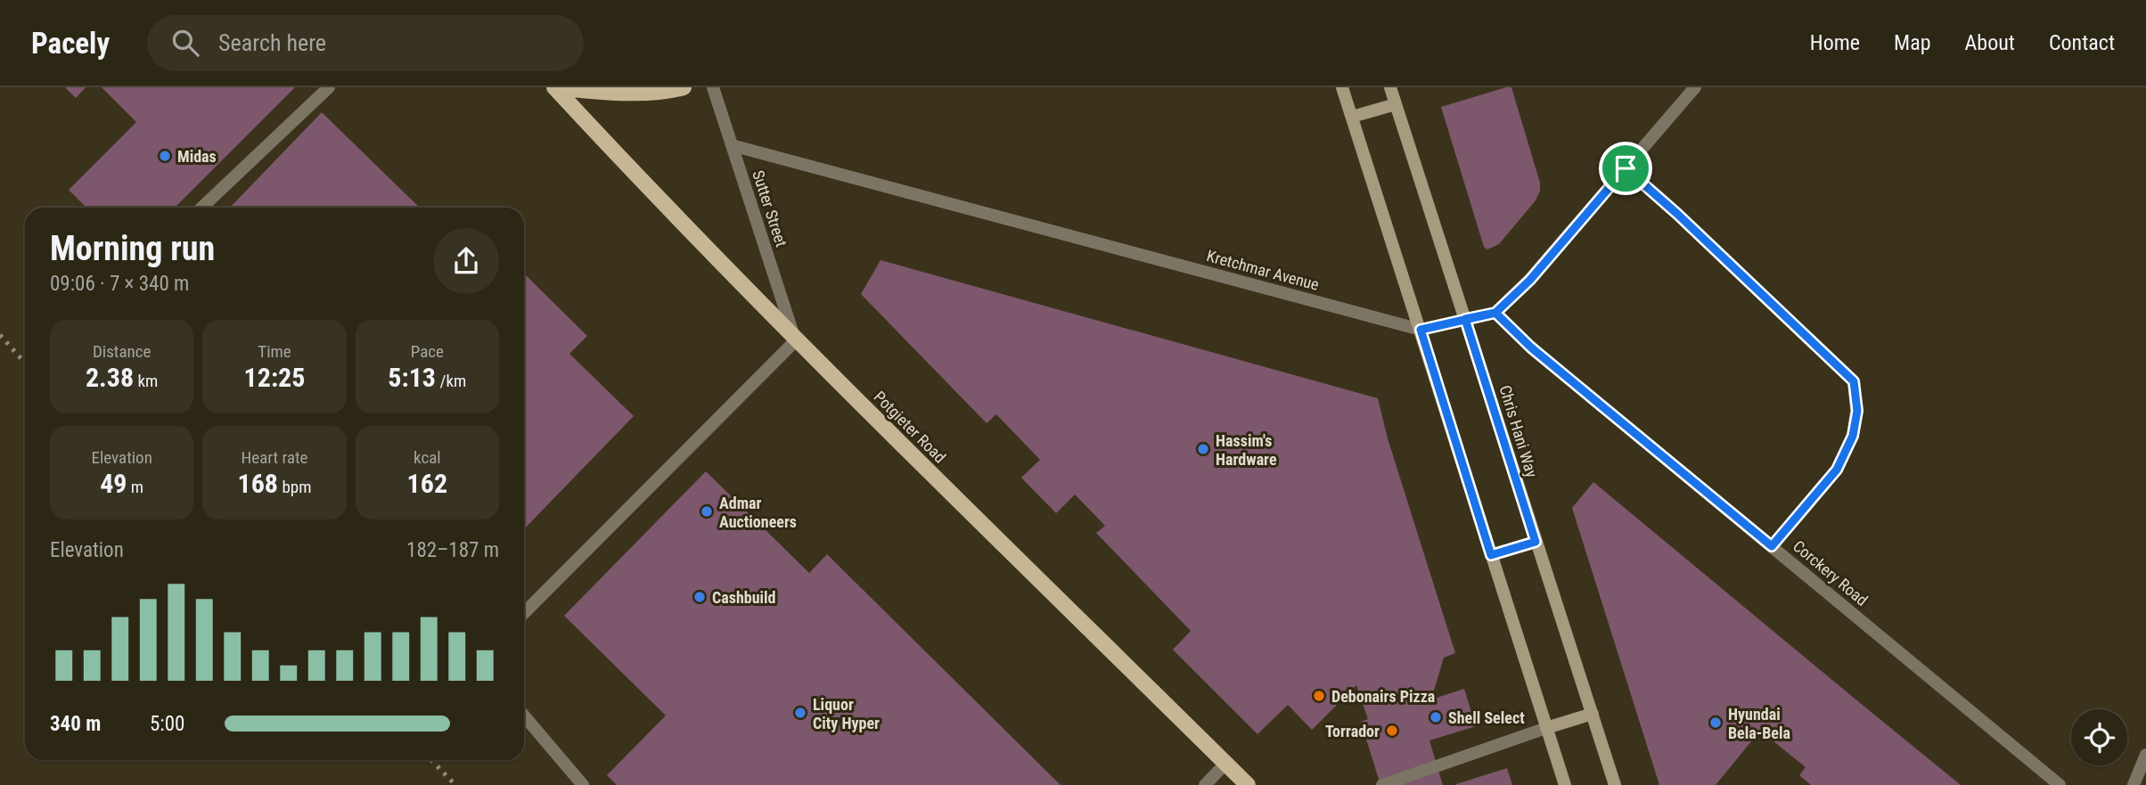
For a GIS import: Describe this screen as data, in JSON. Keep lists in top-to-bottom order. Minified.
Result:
{"streets":{"main road":["Potgieter Road","Chris Hani Way"],"street":["Sutter Street","Kretchmar Avenue","Corckery Road"]},"crossings":[["Sutter Street","Kretchmar Avenue"],["Sutter Street","Potgieter Road"],["Kretchmar Avenue","Chris Hani Way"],["Kretchmar Avenue","Corckery Road"]],"places":["Midas","Hassim's Hardware","Admar Auctioneers","Cashbuild","Debonairs Pizza","Liquor City Hyper","Shell Select","Hyundai Bela-Bela","Torrador"],"page":{"header":"Pacely","search":"Search here","nav":["Home","Map","About","Contact"],"heading":["Morning run","09:06 · 7 × 340 m"],"stats":[["Distance","2.38 km"],["Time","12:25"],["Pace","5:13 /km"],["Elevation","49 m"],["Heart rate","168 bpm"],["kcal","162"]],"chart":["Elevation","182–187 m"],"list":[{"name":"340 m","note":"5:00"}]}}
